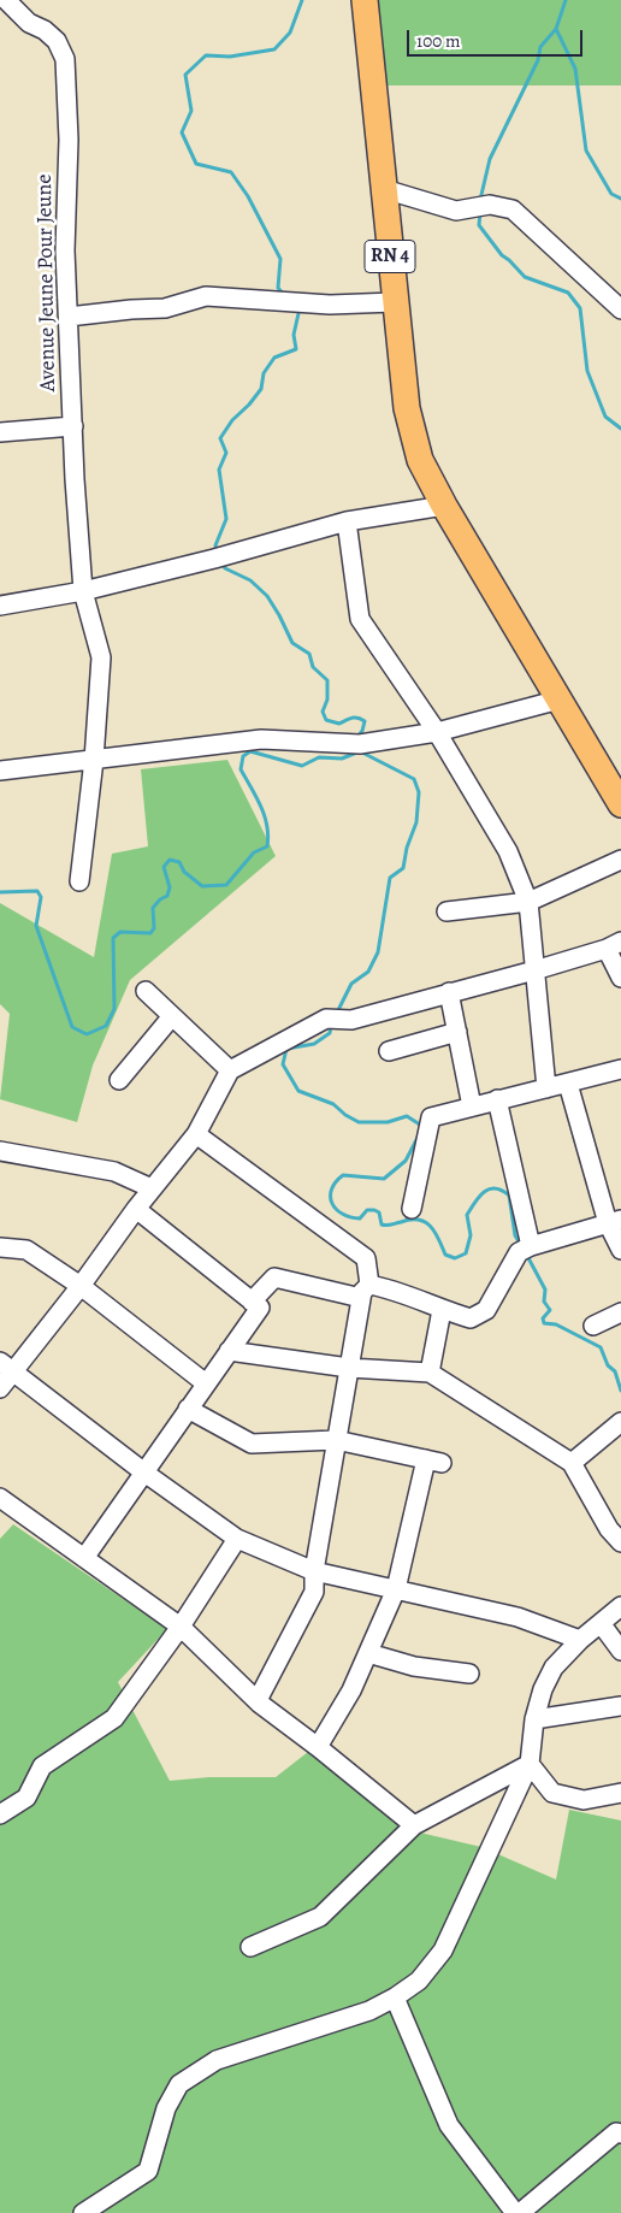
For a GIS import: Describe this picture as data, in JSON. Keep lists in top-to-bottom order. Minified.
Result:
{"streets":{"highway":["RN 4"],"street":["Avenue Jeune Pour Jeune"]},"scale_bar":"100 m"}
